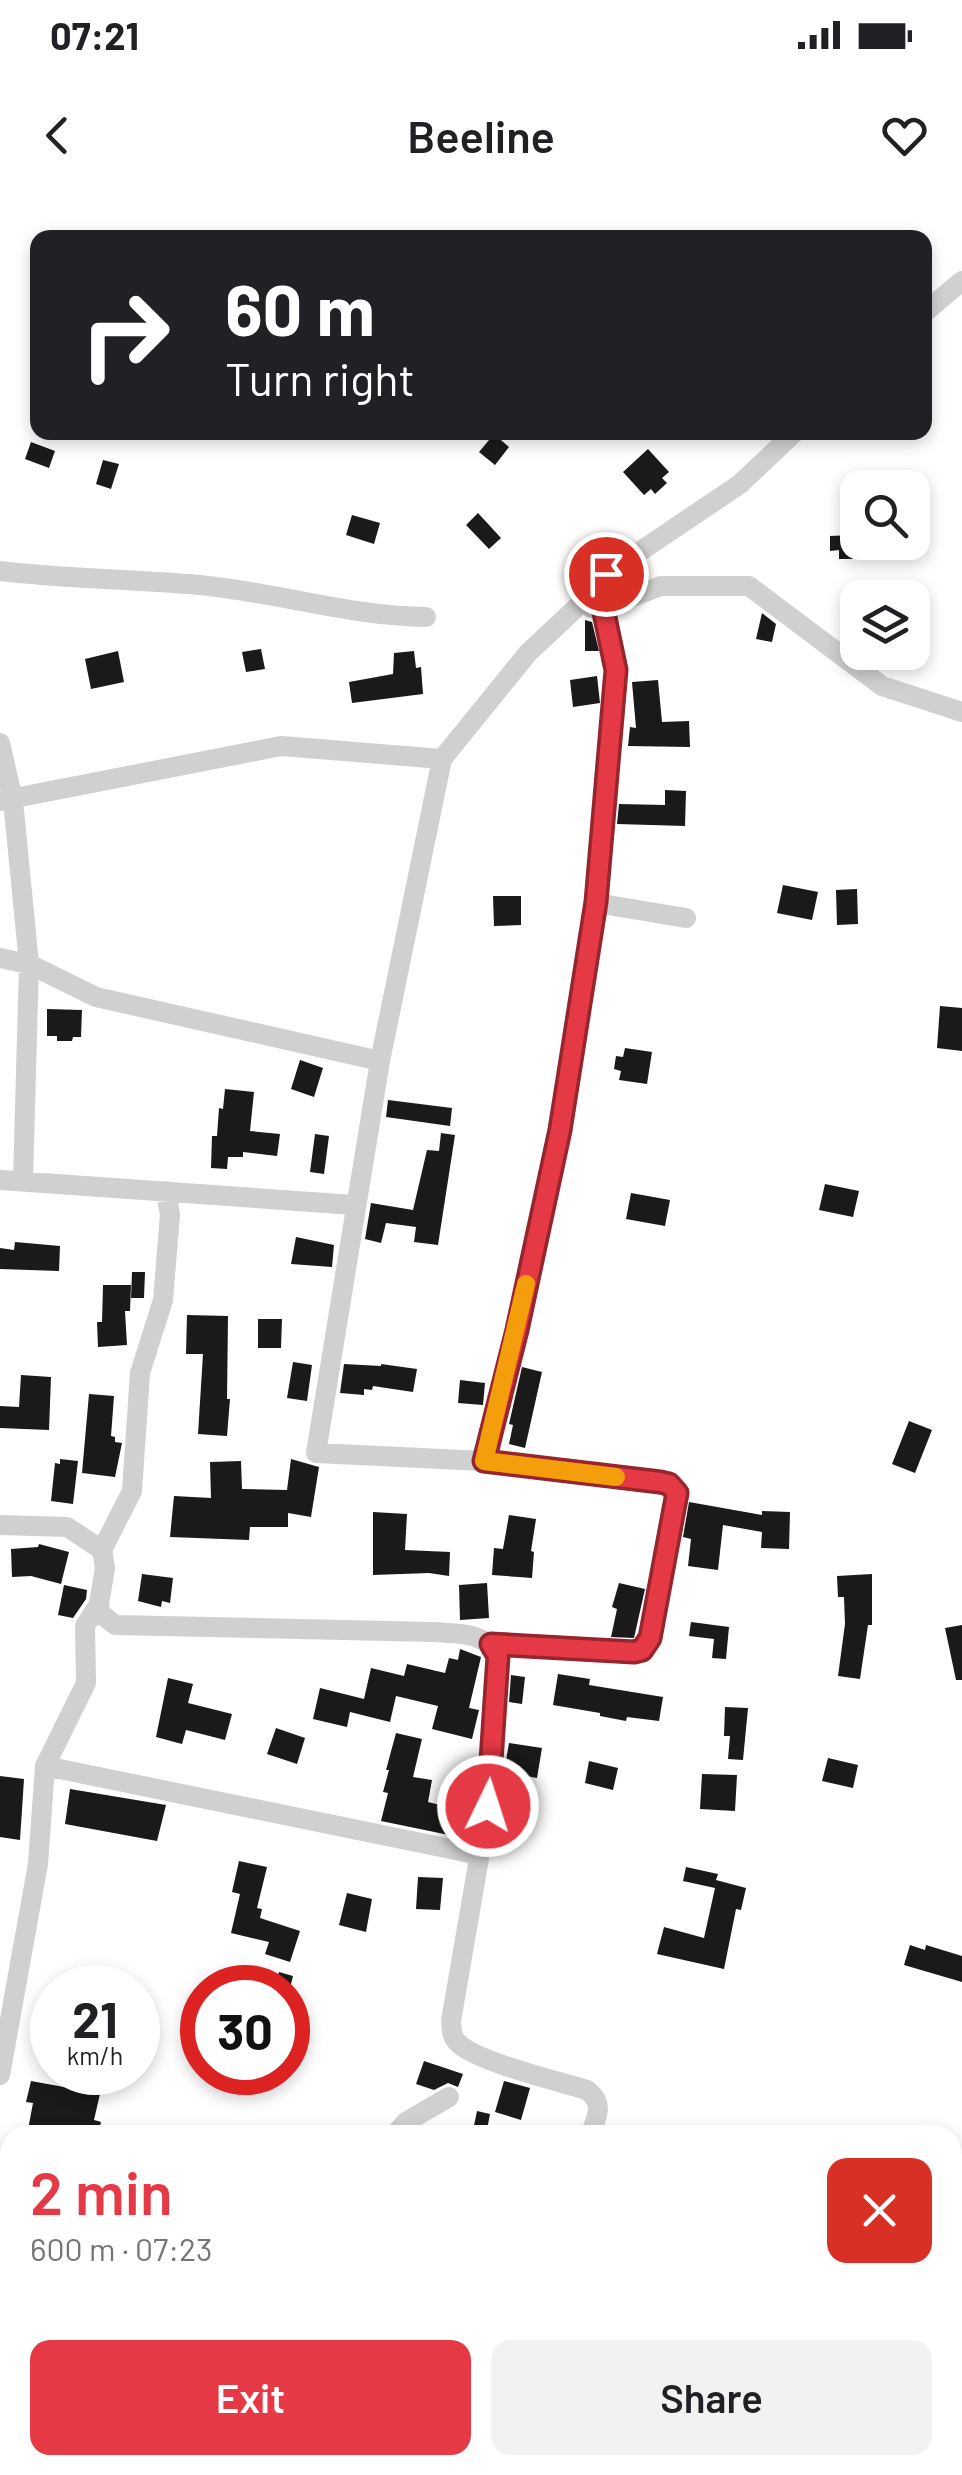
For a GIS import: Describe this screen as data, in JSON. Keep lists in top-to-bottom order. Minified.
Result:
{"page":{"status":"07:21","header":"Beeline","turn":["60 m","Turn right"],"speed":"21 km/h","limit":"30","heading":["2 min","600 m · 07:23"],"buttons":["Exit","Share"]}}
